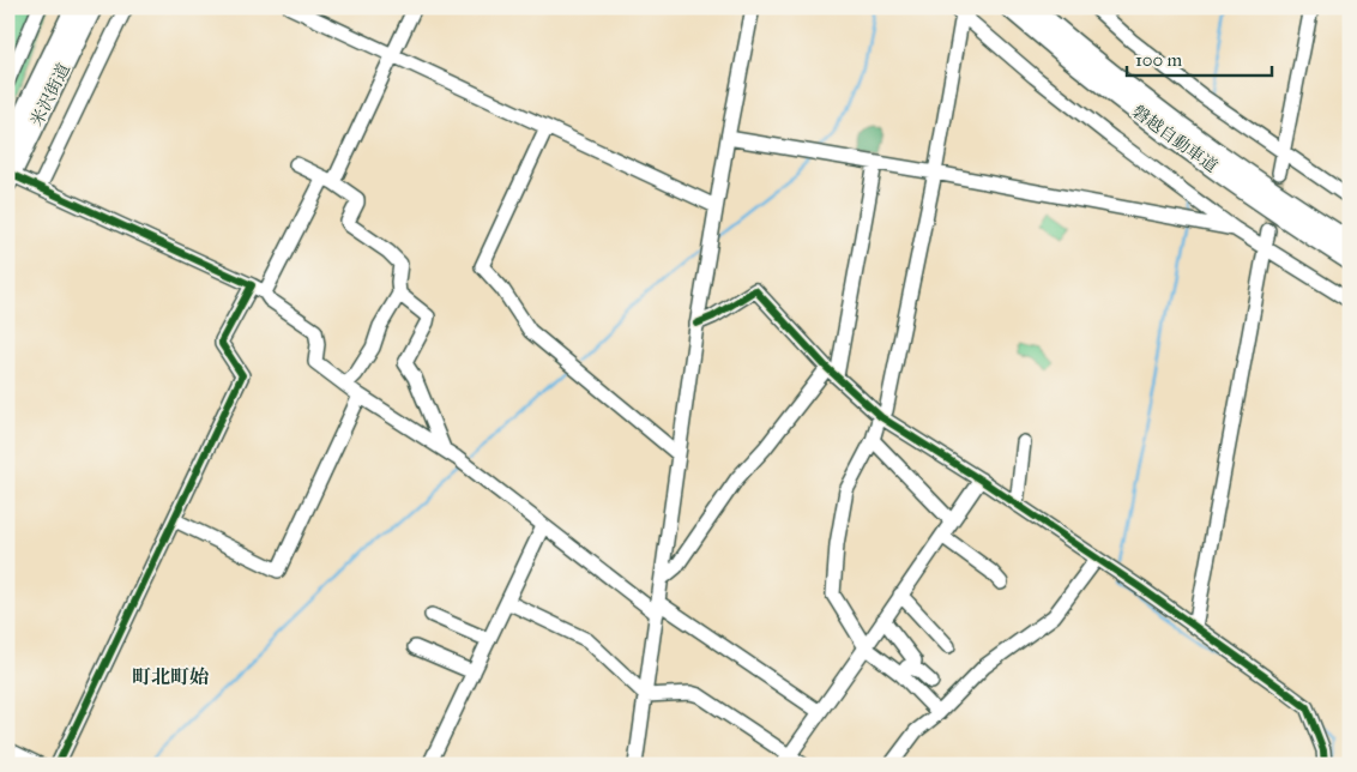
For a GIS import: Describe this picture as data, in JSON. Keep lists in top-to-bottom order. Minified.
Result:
{"streets":{"highway":["米沢街道","磐越自動車道"]},"districts":["町北町始"],"scale_bar":"100 m"}
